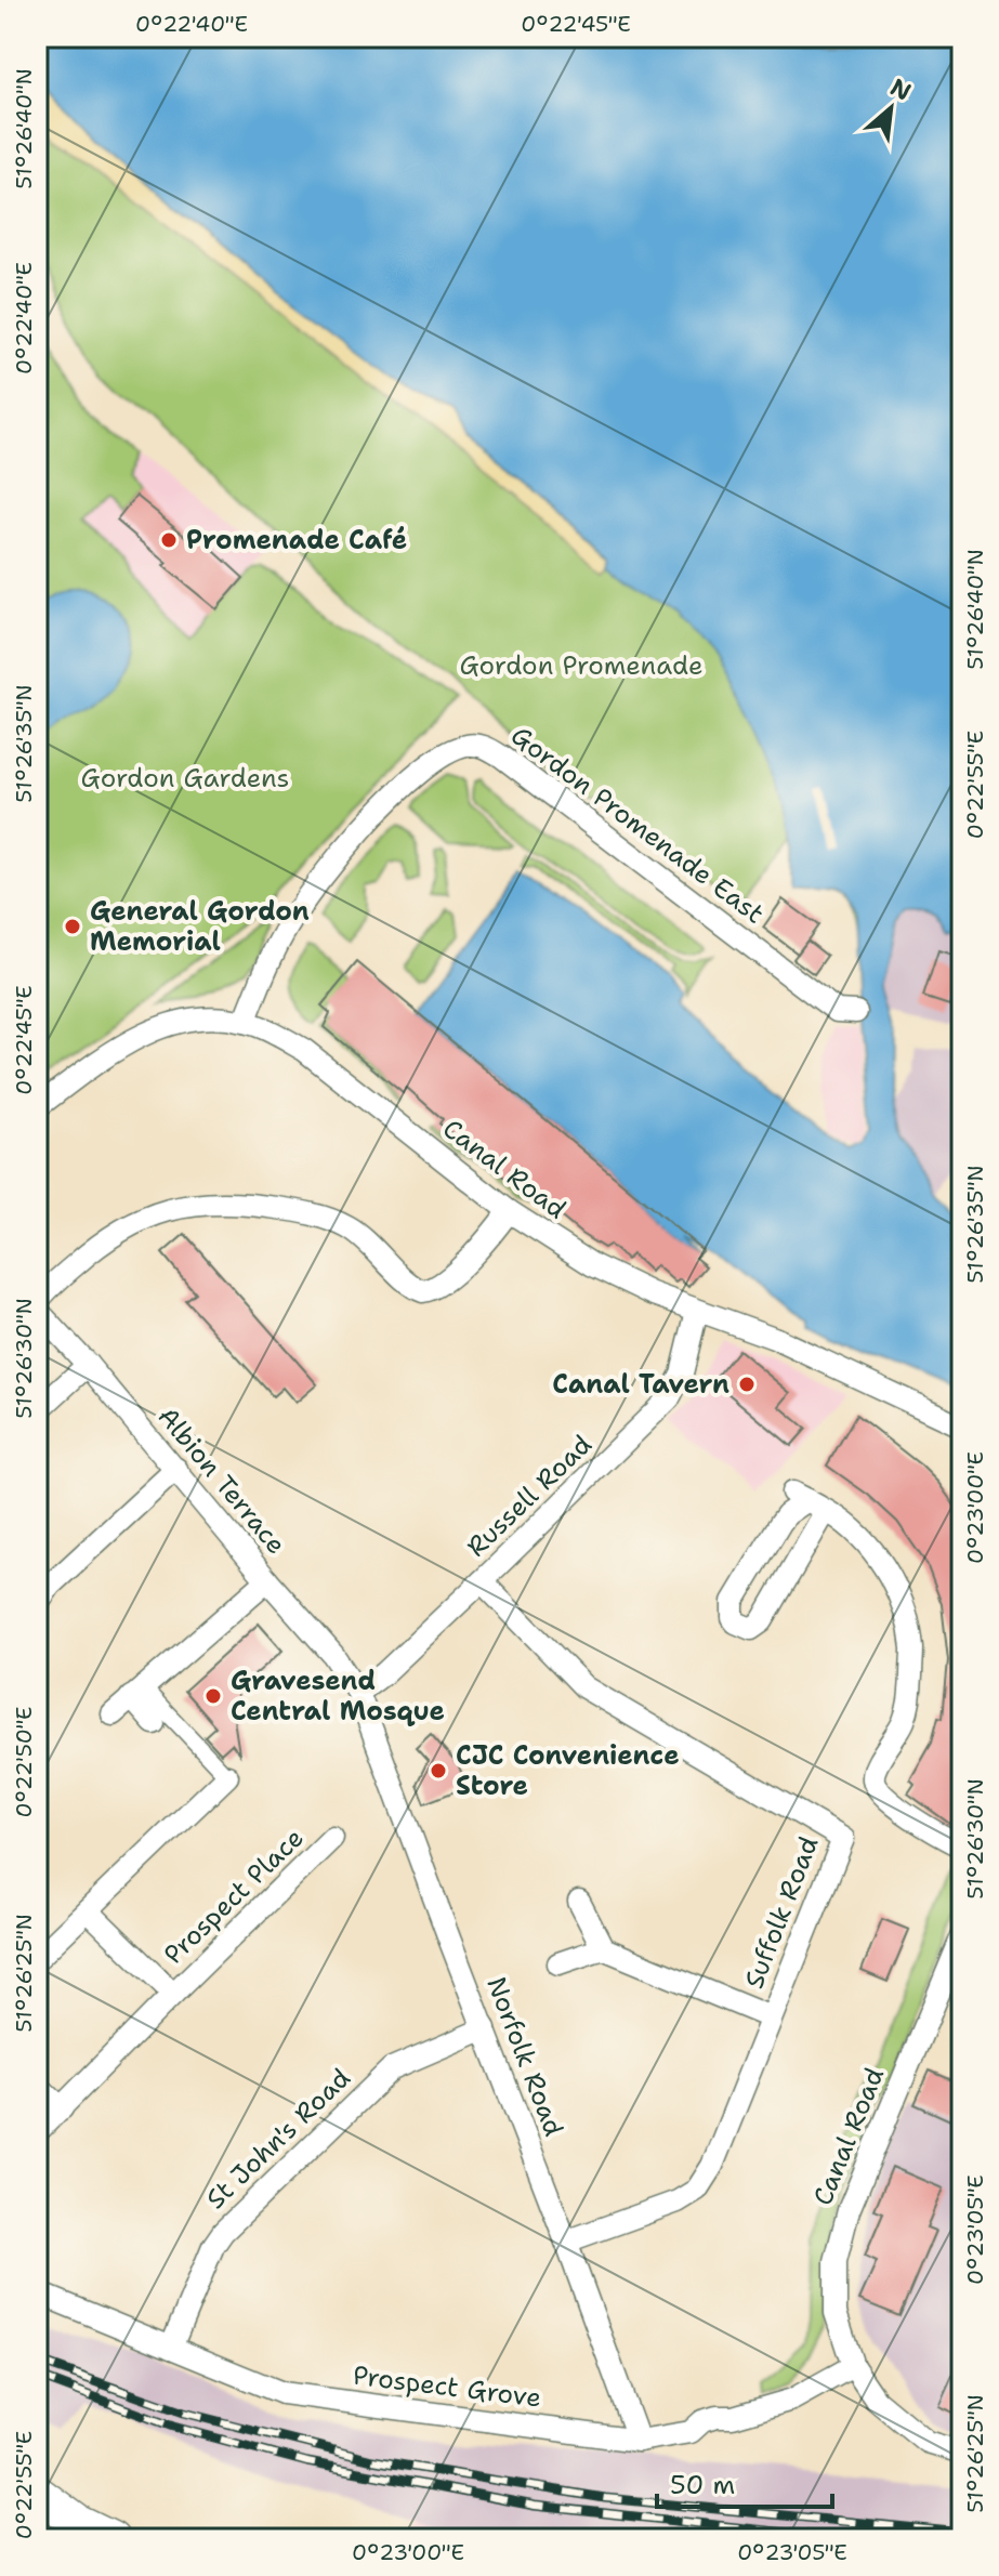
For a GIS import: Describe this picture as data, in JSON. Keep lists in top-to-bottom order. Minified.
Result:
{"streets":{"street":["Gordon Promenade East","Canal Road","Albion Terrace","Russell Road","Prospect Place","Suffolk Road","Norfolk Road","St John's Road","Prospect Grove"]},"crossings":[["Gordon Promenade East","Canal Road"],["Canal Road","Russell Road"],["Canal Road","Prospect Grove"],["Albion Terrace","Russell Road"],["Albion Terrace","Norfolk Road"],["Russell Road","Suffolk Road"],["Russell Road","Norfolk Road"],["Suffolk Road","Norfolk Road"],["Norfolk Road","St John's Road"],["Norfolk Road","Prospect Grove"],["St John's Road","Prospect Grove"]],"parks":["Gordon Promenade","Gordon Gardens"],"places":["Promenade Café","General Gordon Memorial","Canal Tavern","Gravesend Central Mosque","CJC Convenience Store"],"scale_bar":"50 m","north":"top right","coordinates":["0°22'40\"E","0°22'45\"E","51°26'40\"N","51°26'35\"N","0°22'55\"E","51°26'30\"N","0°23'00\"E","0°22'50\"E","51°26'25\"N","0°23'05\"E"]}
